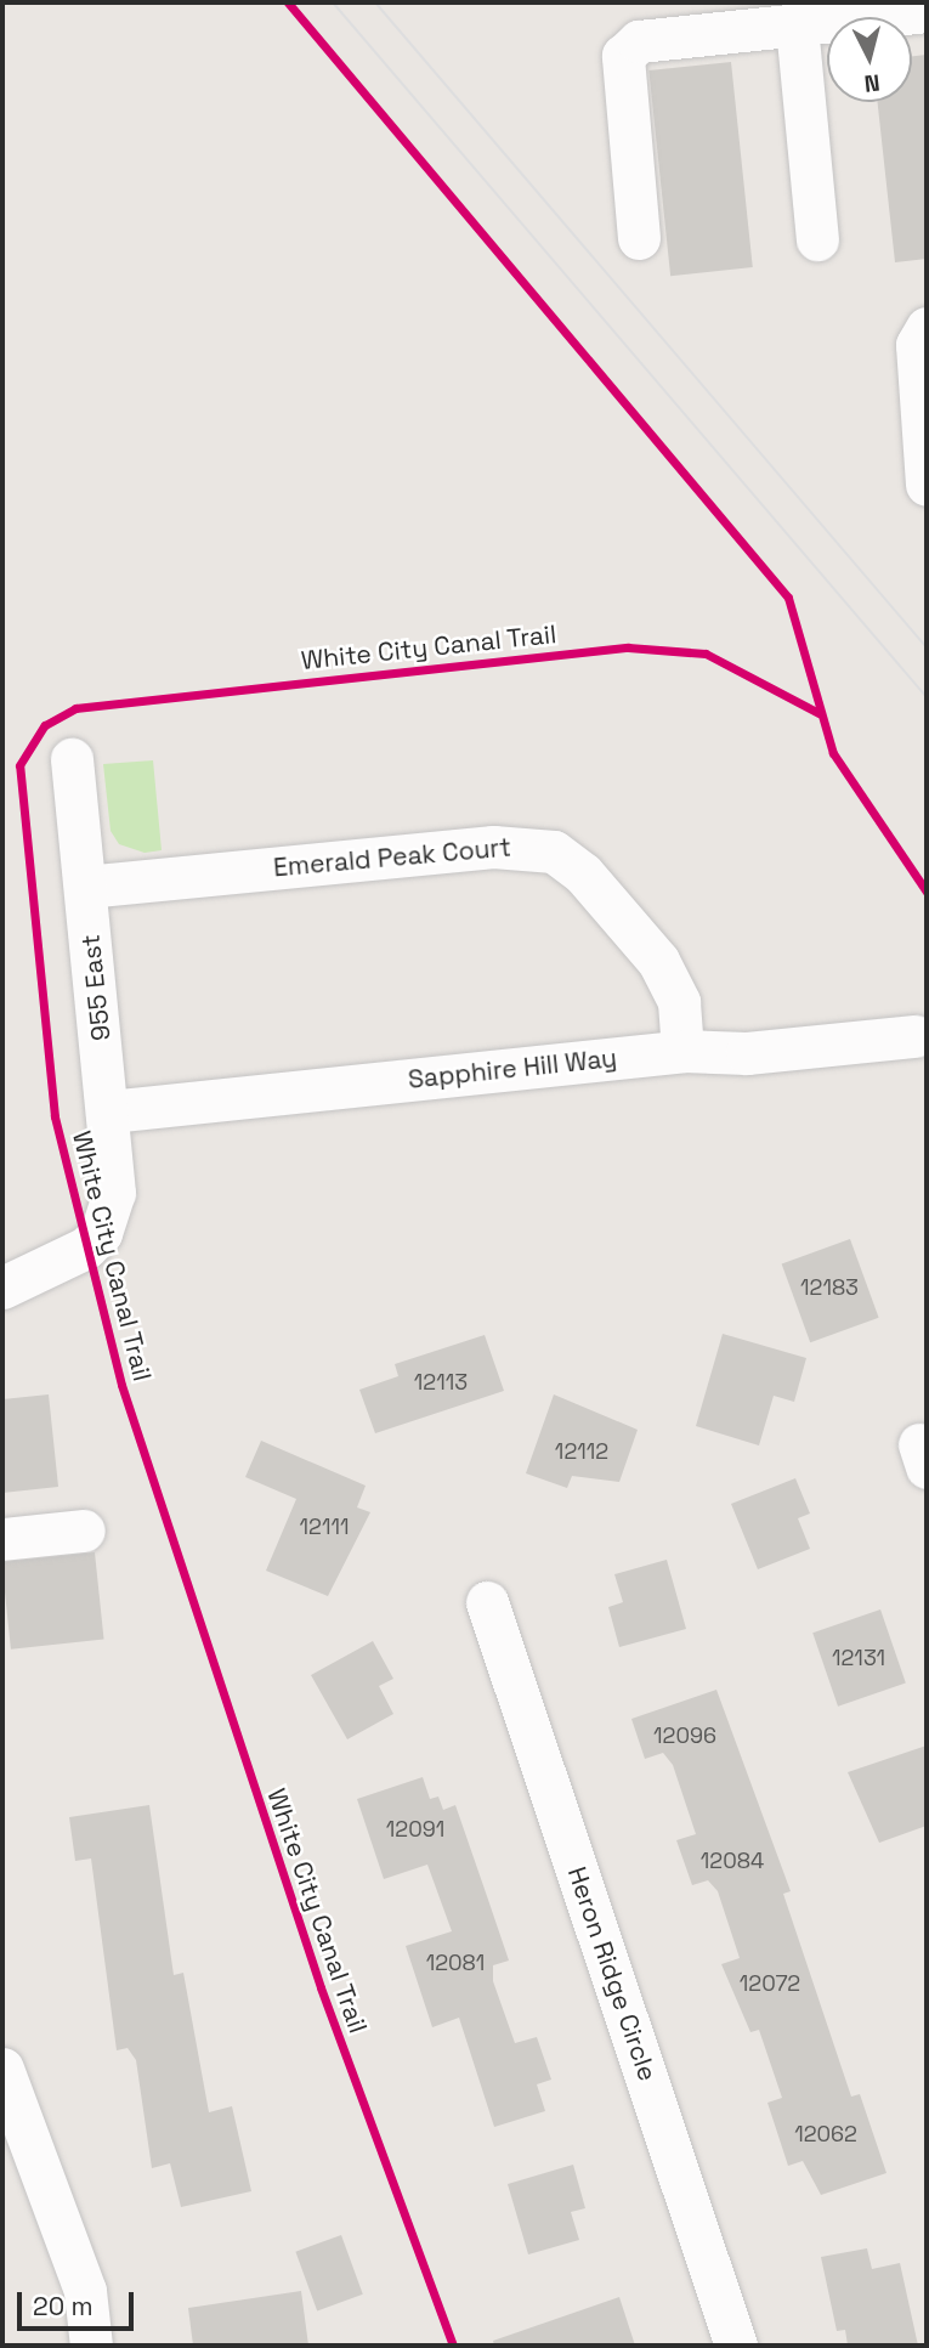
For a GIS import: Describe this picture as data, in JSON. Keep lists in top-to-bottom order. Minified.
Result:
{"streets":{"street":["Emerald Peak Court","955 East","Sapphire Hill Way","Heron Ridge Circle"],"cycle path":["White City Canal Trail"]},"crossings":[["Emerald Peak Court","955 East"],["Emerald Peak Court","Sapphire Hill Way"],["955 East","Sapphire Hill Way"]],"house_numbers":["12183","12113","12112","12111","12131","12096","12091","12084","12081","12072","12062"],"scale_bar":"20 m","north":"bottom"}
